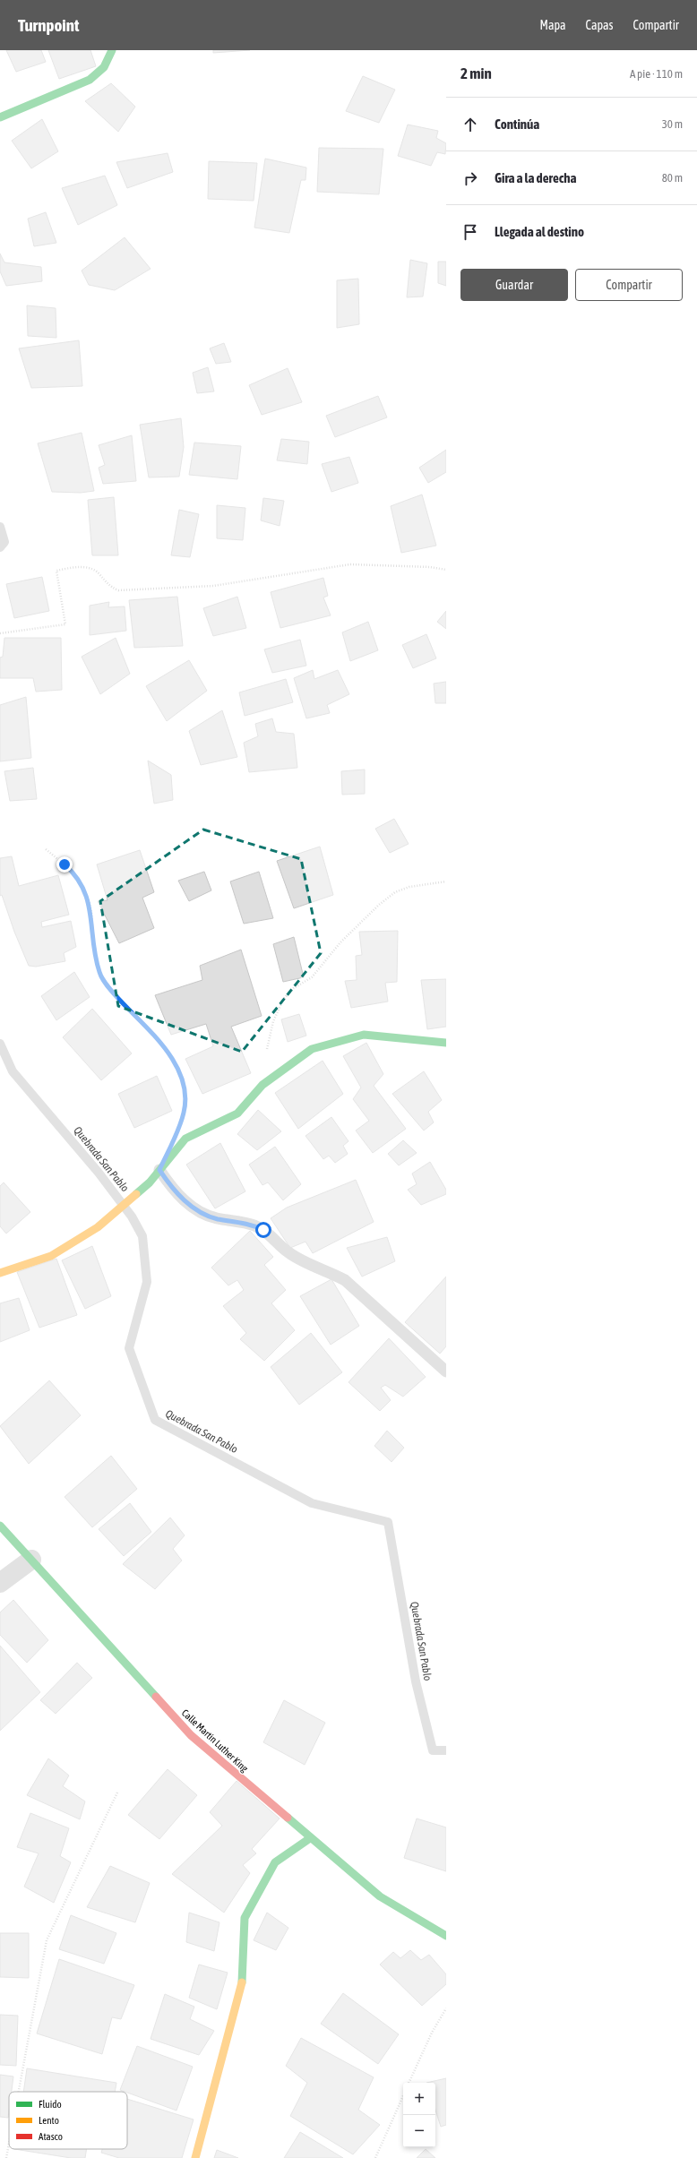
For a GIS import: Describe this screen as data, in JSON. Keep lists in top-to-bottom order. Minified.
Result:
{"streets":{"street":["Calle Martin Luther King"]},"water":["Quebrada San Pablo"],"legend":["Fluido","Lento","Atasco"],"page":{"header":"Turnpoint","nav":["Mapa","Capas","Compartir"],"heading":["2 min","A pie · 110 m"],"list":[["Continúa","30 m"],["Gira a la derecha","80 m"],"Llegada al destino"],"buttons":["Guardar","Compartir"],"map_buttons":["+","−"]}}
